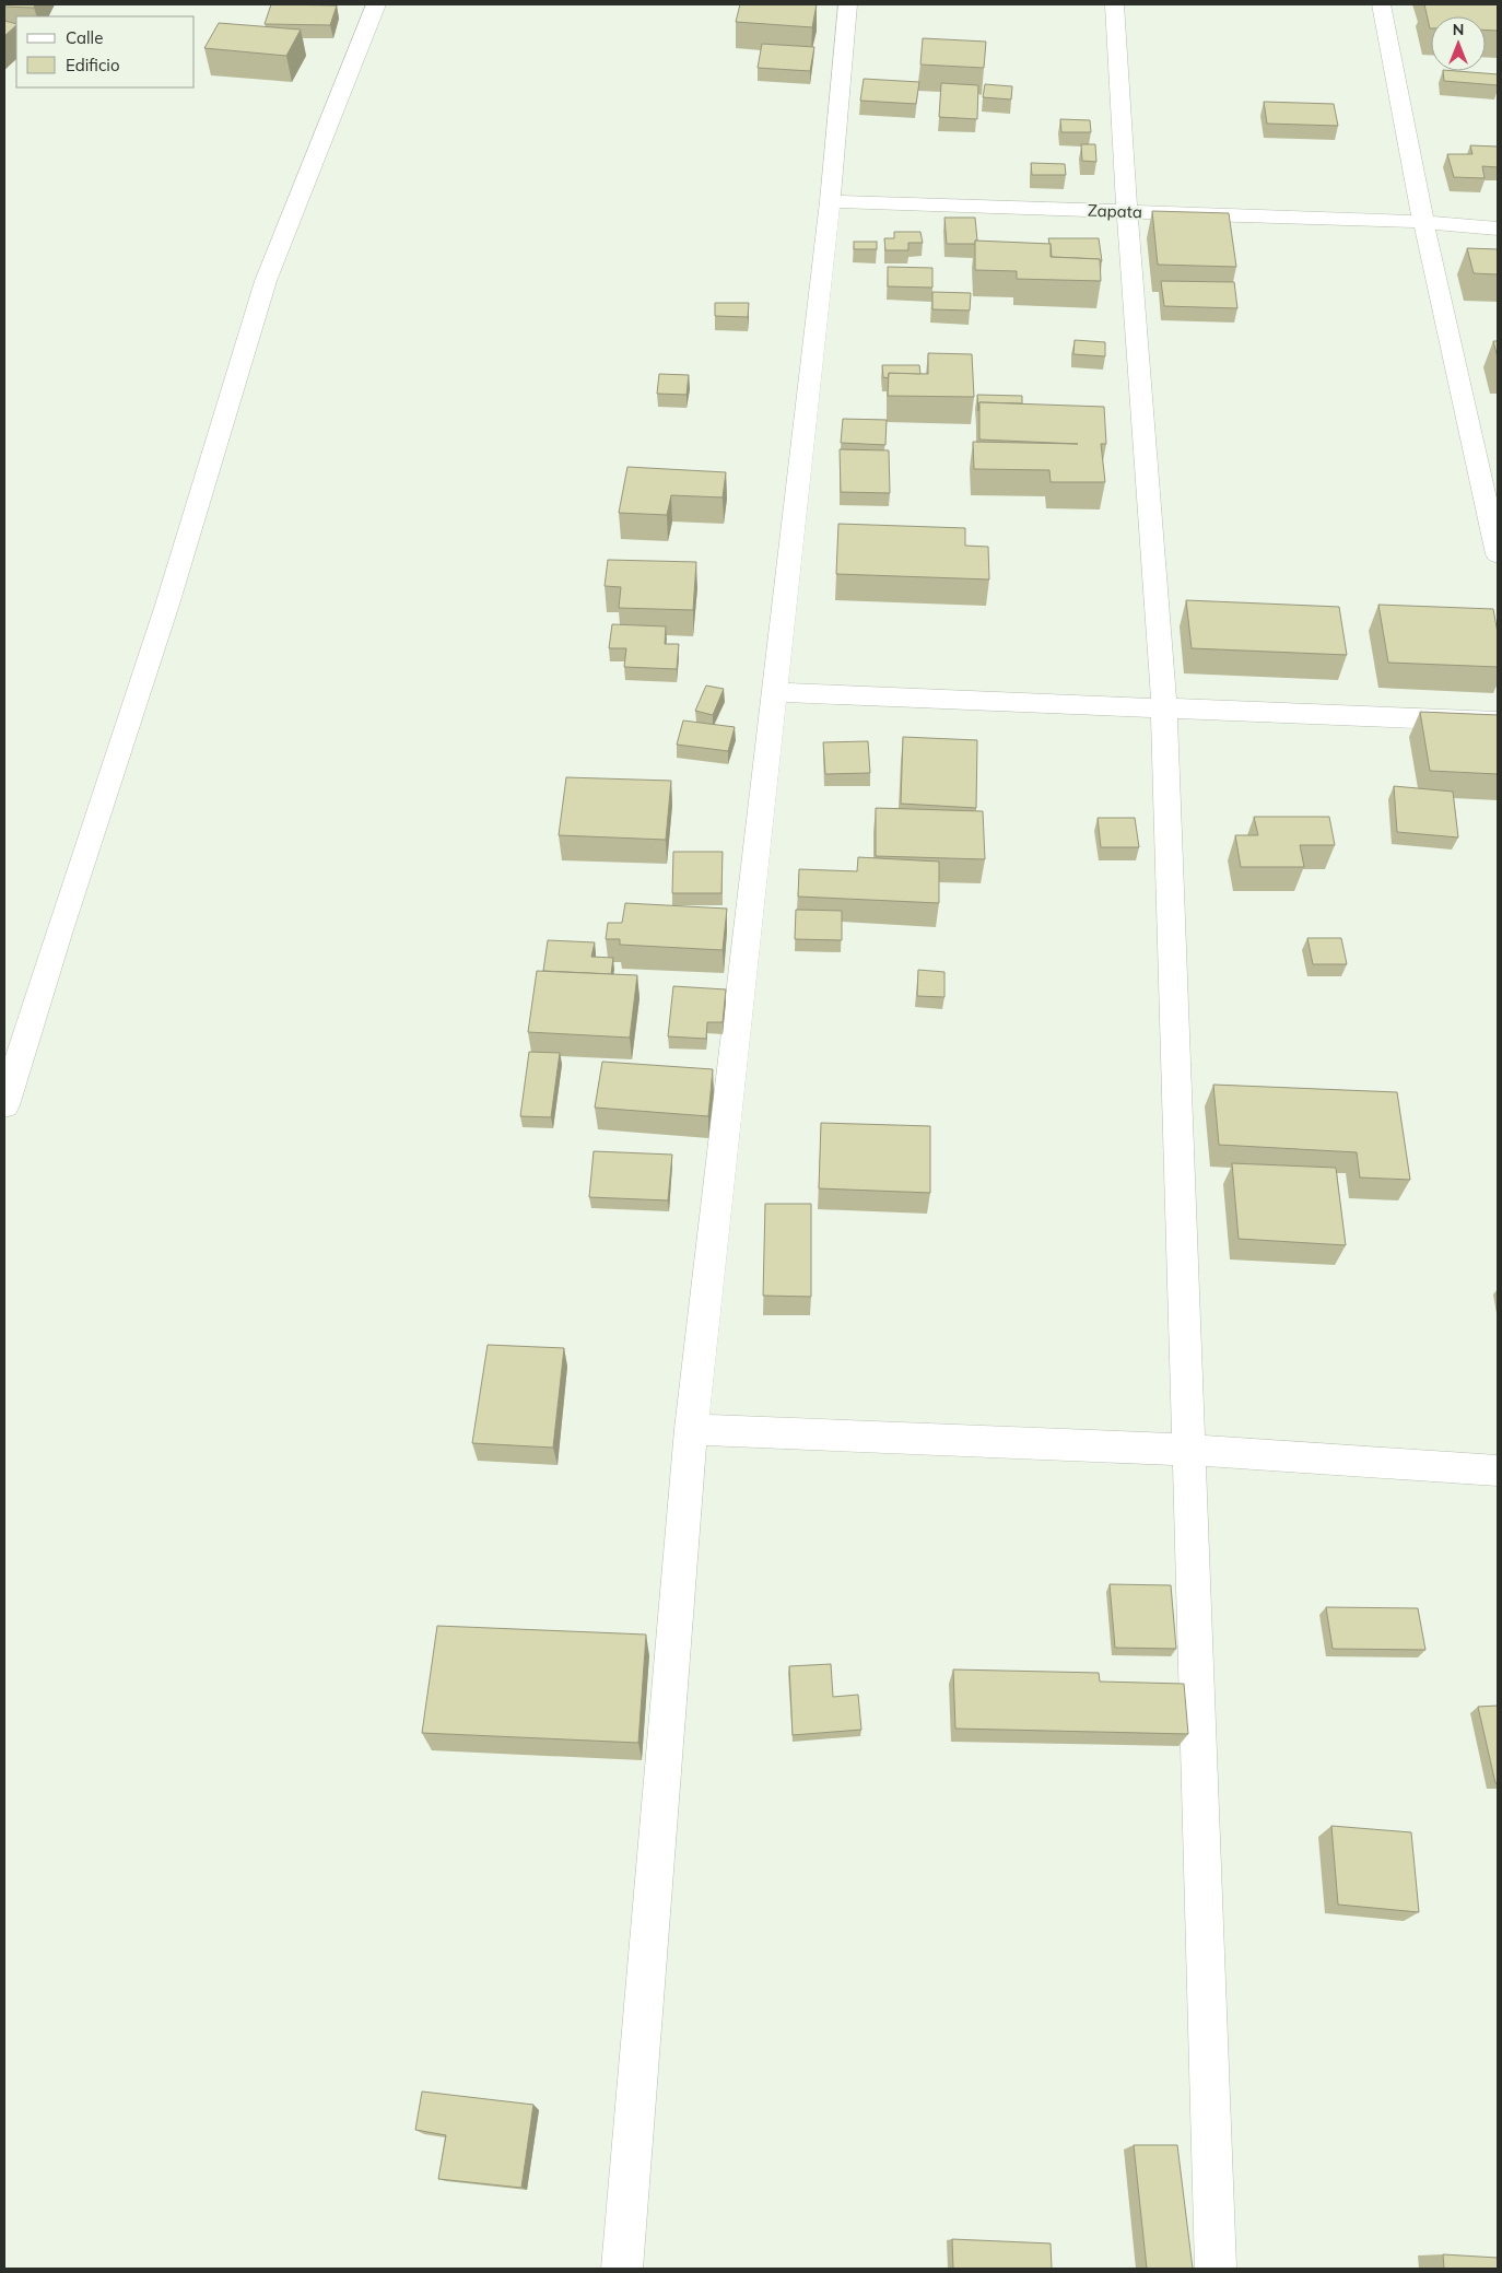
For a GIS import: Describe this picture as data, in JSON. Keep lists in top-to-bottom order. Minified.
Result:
{"streets":{"street":["Zapata"]},"legend":["Calle","Edificio"],"north":"top"}
